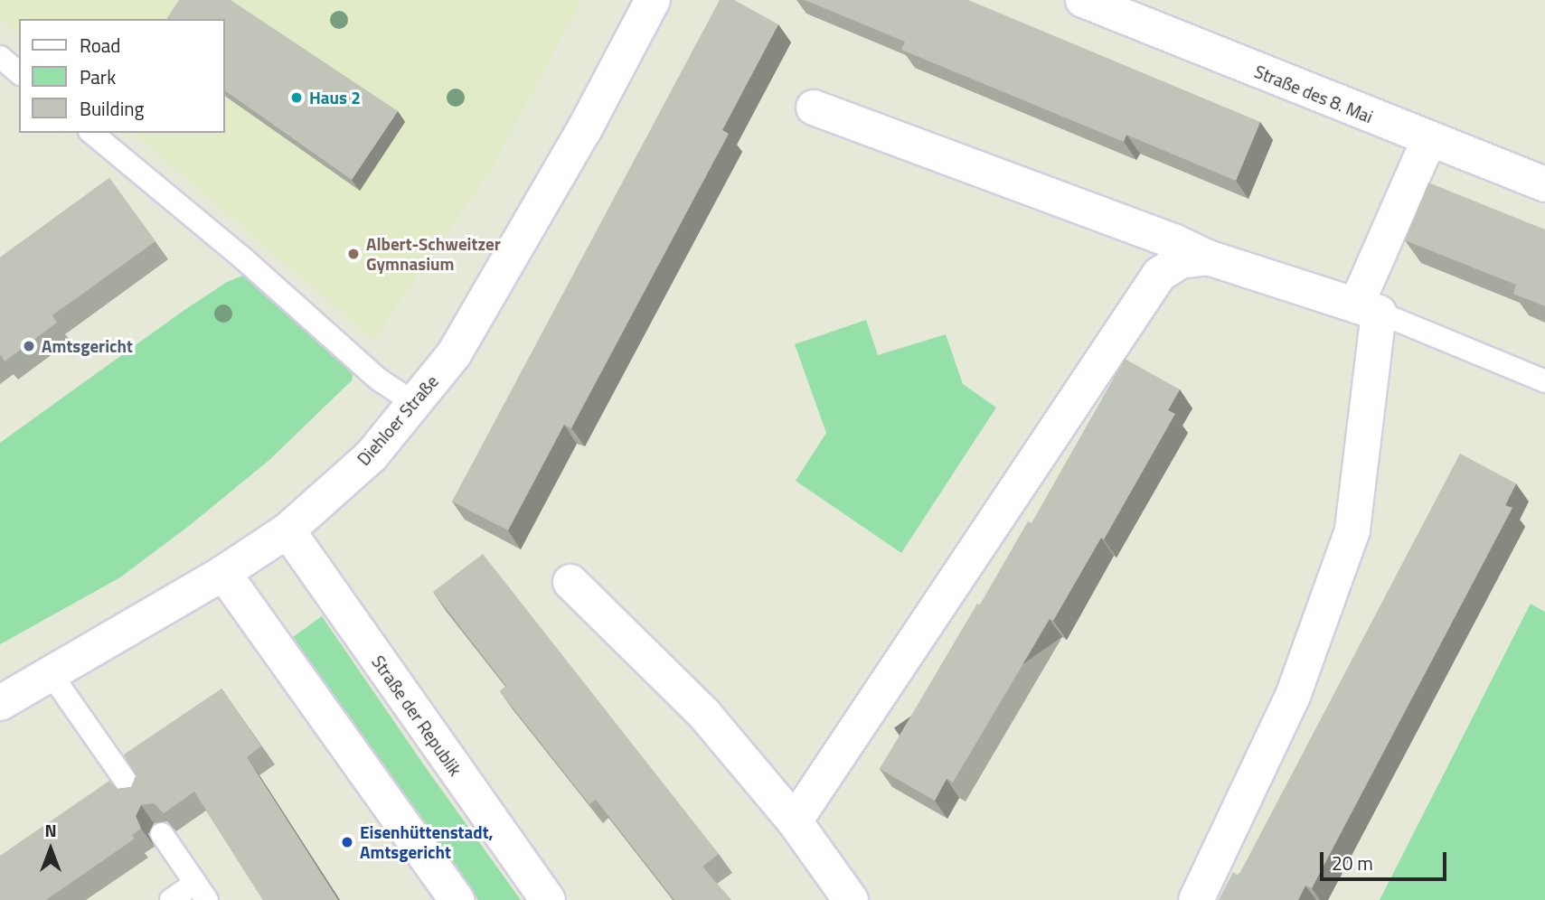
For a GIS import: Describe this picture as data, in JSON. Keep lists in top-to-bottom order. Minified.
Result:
{"streets":{"street":["Straße des 8. Mai","Diehloer Straße","Straße der Republik"]},"crossings":[["Diehloer Straße","Straße der Republik"]],"places":["Haus 2","Albert-Schweitzer Gymnasium","Amtsgericht","Eisenhüttenstadt, Amtsgericht"],"legend":["Road","Park","Building"],"scale_bar":"20 m","north":"top"}
